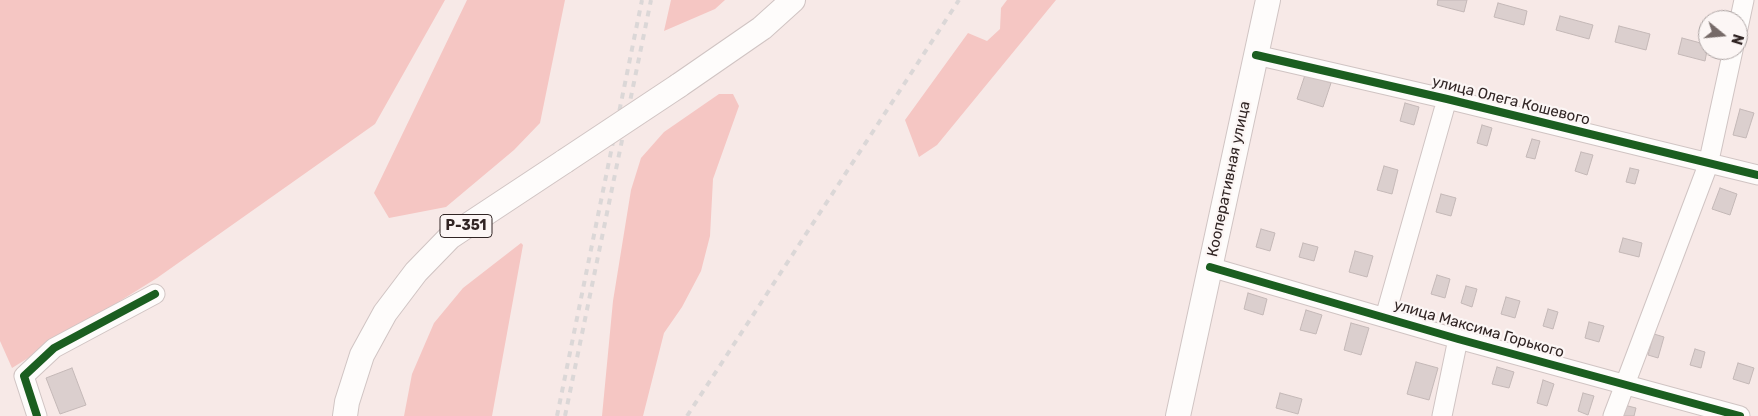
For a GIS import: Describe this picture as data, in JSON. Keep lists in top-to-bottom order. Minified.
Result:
{"streets":{"main road":["Кооперативная улица","Р-351"],"street":["улица Олега Кошевого","улица Максима Горького"]},"crossings":[["улица Олега Кошевого","Кооперативная улица"],["Кооперативная улица","улица Максима Горького"]],"north":"right"}
